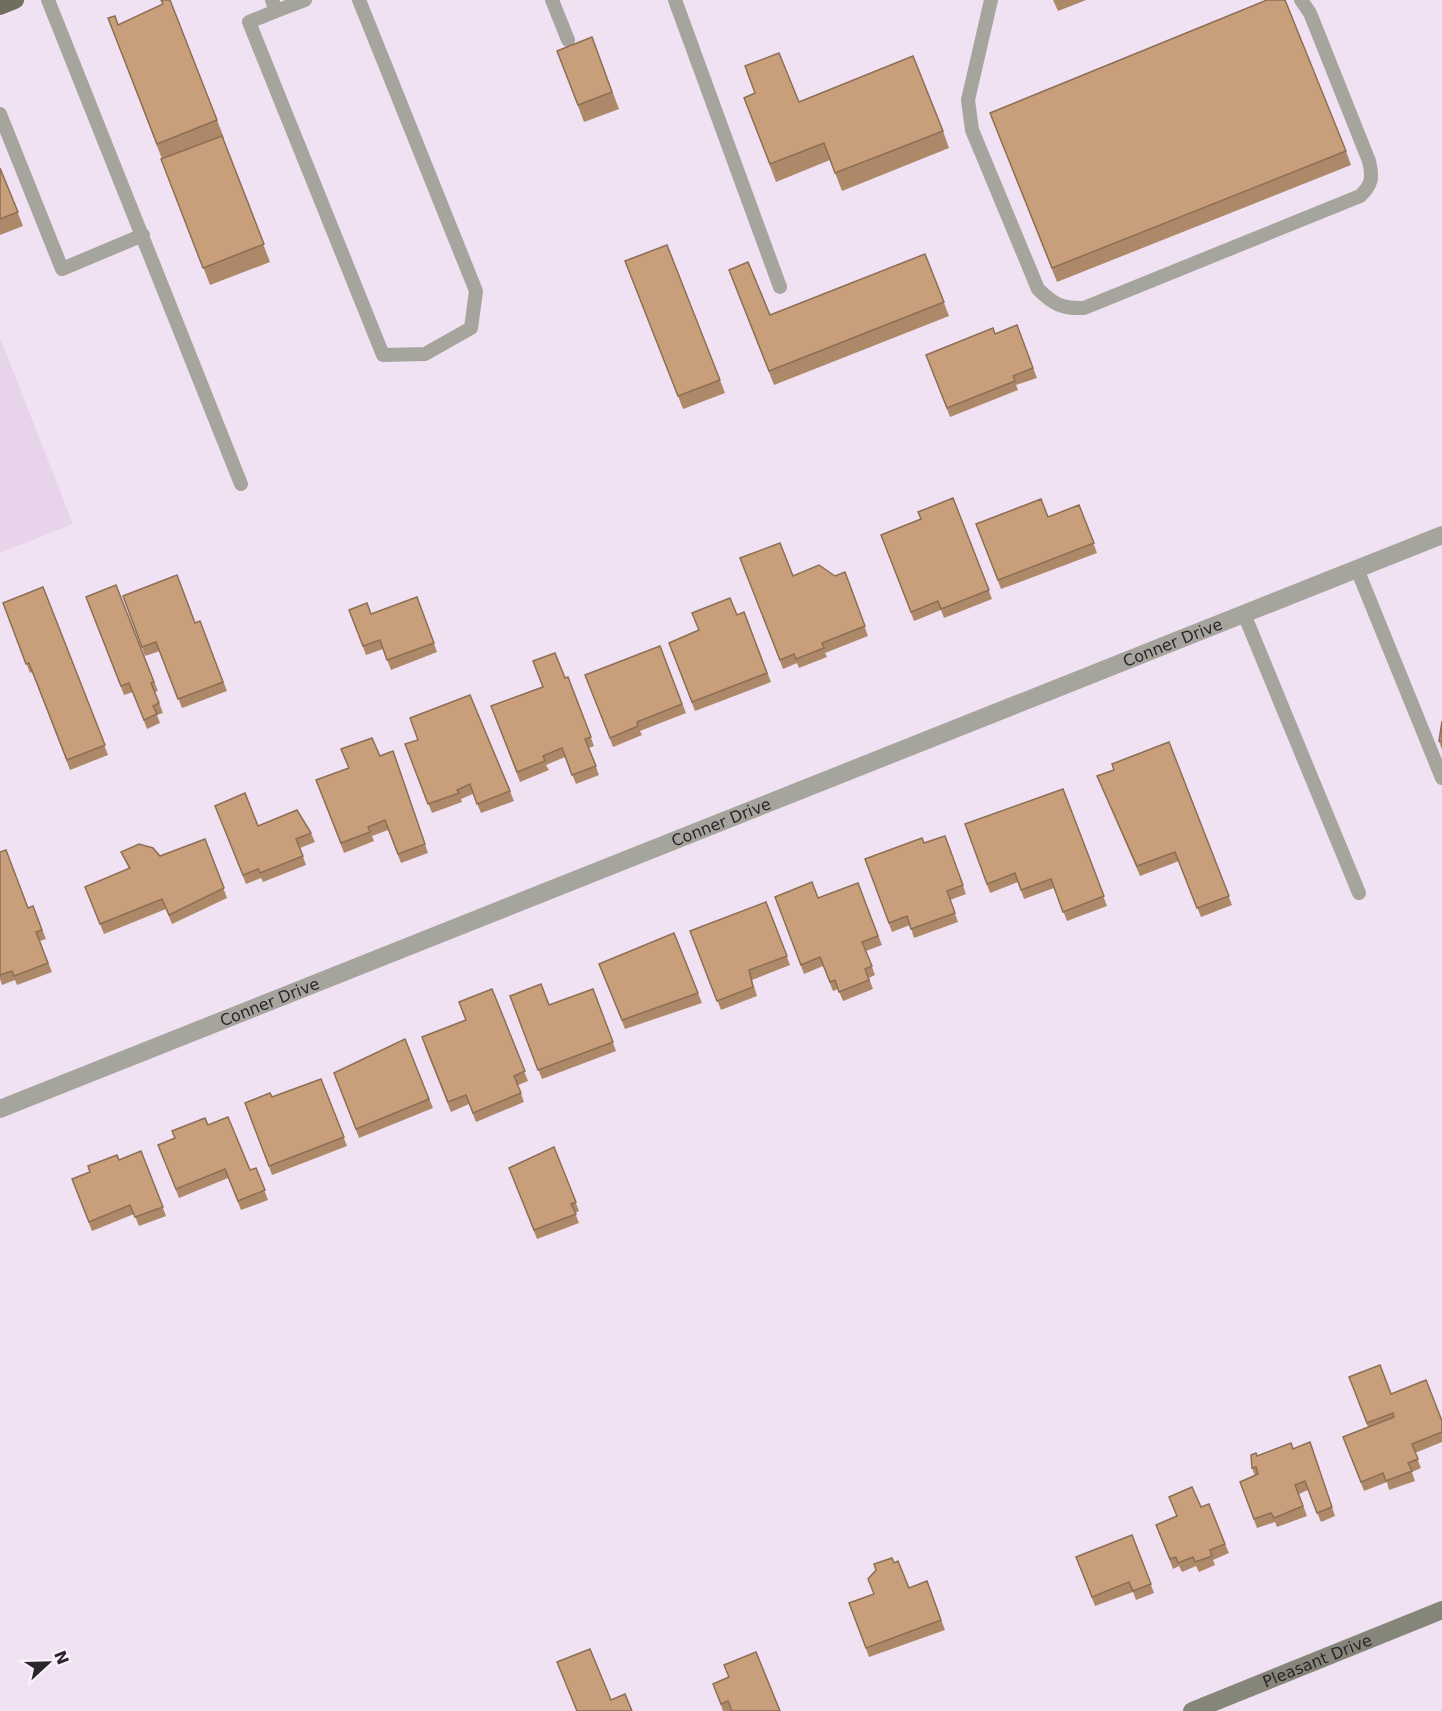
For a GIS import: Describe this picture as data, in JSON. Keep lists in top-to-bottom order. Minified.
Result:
{"streets":{"street":["Conner Drive","Pleasant Drive"]},"north":"right"}
